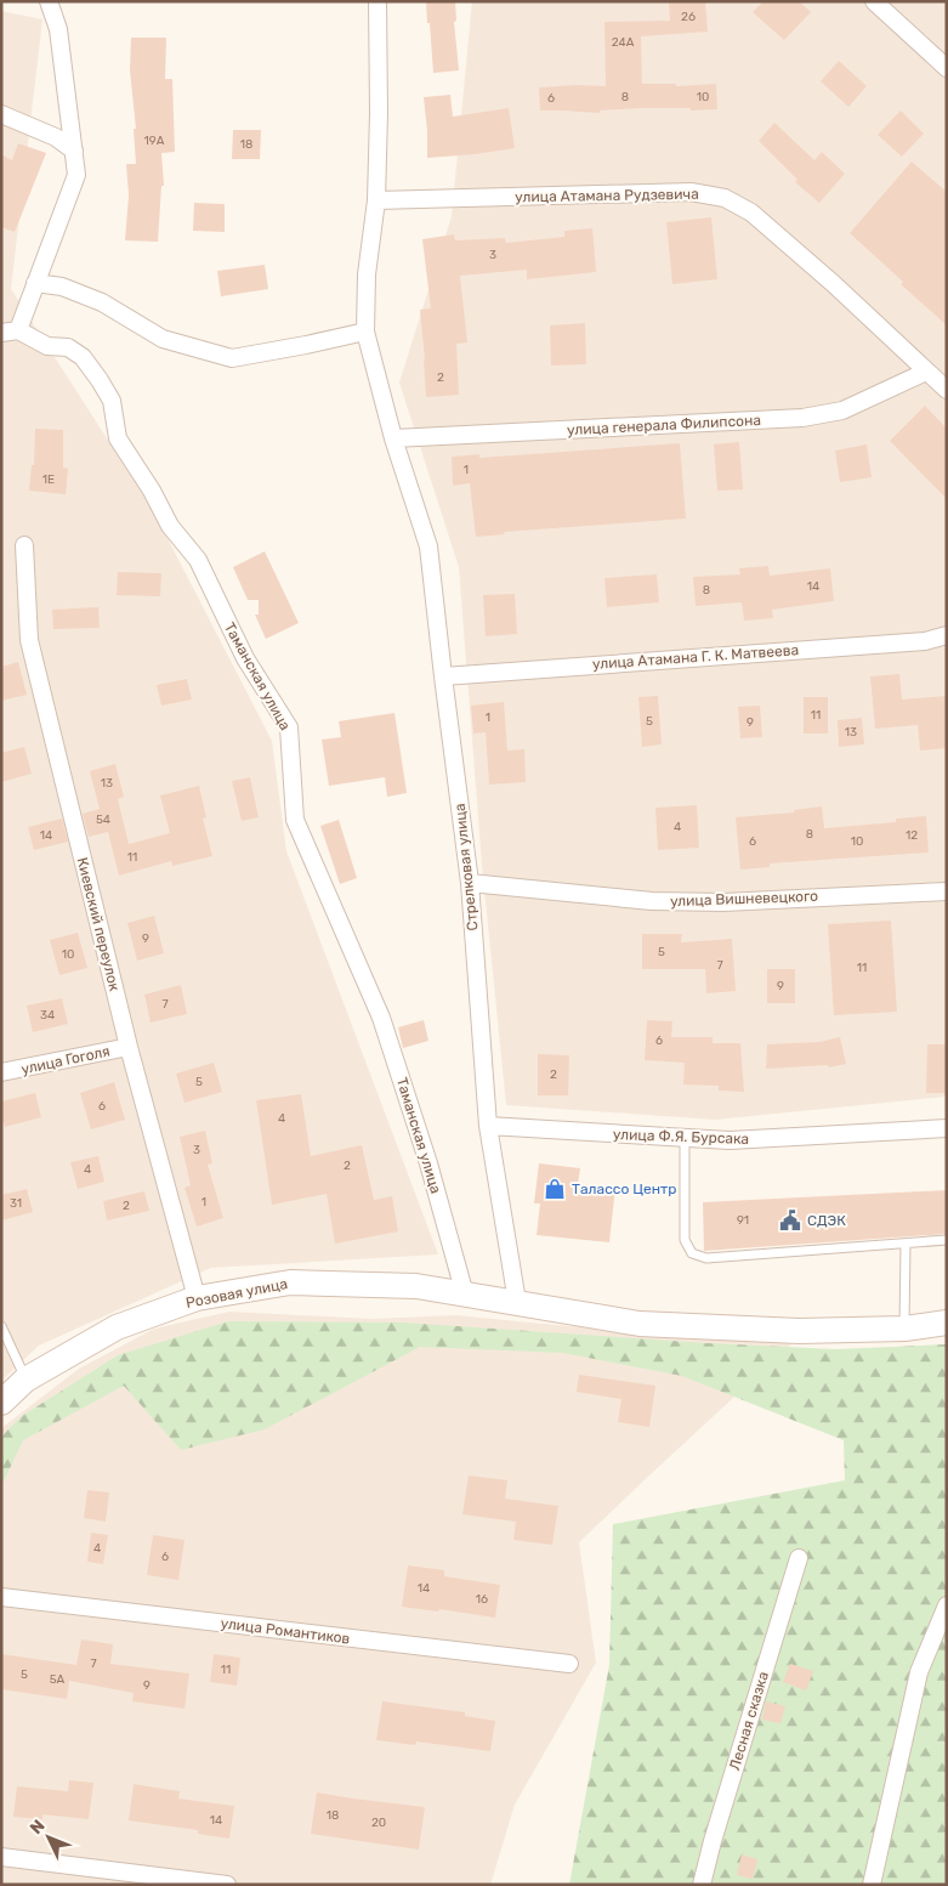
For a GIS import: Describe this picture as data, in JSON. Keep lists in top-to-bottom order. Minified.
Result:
{"streets":{"main road":["Розовая улица"],"street":["улица Атамана Рудзевича","улица генерала Филипсона","улица Атамана Г. К. Матвеева","Таманская улица","Стрелковая улица","улица Вишневецкого","Киевский переулок","улица Гоголя","улица Ф.Я. Бурсака","улица Романтиков","Лесная сказка"]},"crossings":[["улица Атамана Рудзевича","улица генерала Филипсона"],["улица Атамана Рудзевича","Стрелковая улица"],["улица генерала Филипсона","Стрелковая улица"],["улица Атамана Г. К. Матвеева","Стрелковая улица"],["Таманская улица","Розовая улица"],["Стрелковая улица","улица Вишневецкого"],["Стрелковая улица","улица Ф.Я. Бурсака"],["Стрелковая улица","Розовая улица"],["Киевский переулок","улица Гоголя"],["Киевский переулок","Розовая улица"]],"places":{"shop":["Талассо Центр"],"public building":["СДЭК"]},"house_numbers":["26","24А","8","10","6","19А","18","3","2","1","1Е","14","8","11","1","5","9","13","13","54","4","8","14","12","6","10","11","9","5","10","7","11","9","7","34","6","2","5","6","4","3","2","4","1","31","2","91","4","6","14","16","7","11","5","5А","9","18","14","20"],"north":"top left"}
